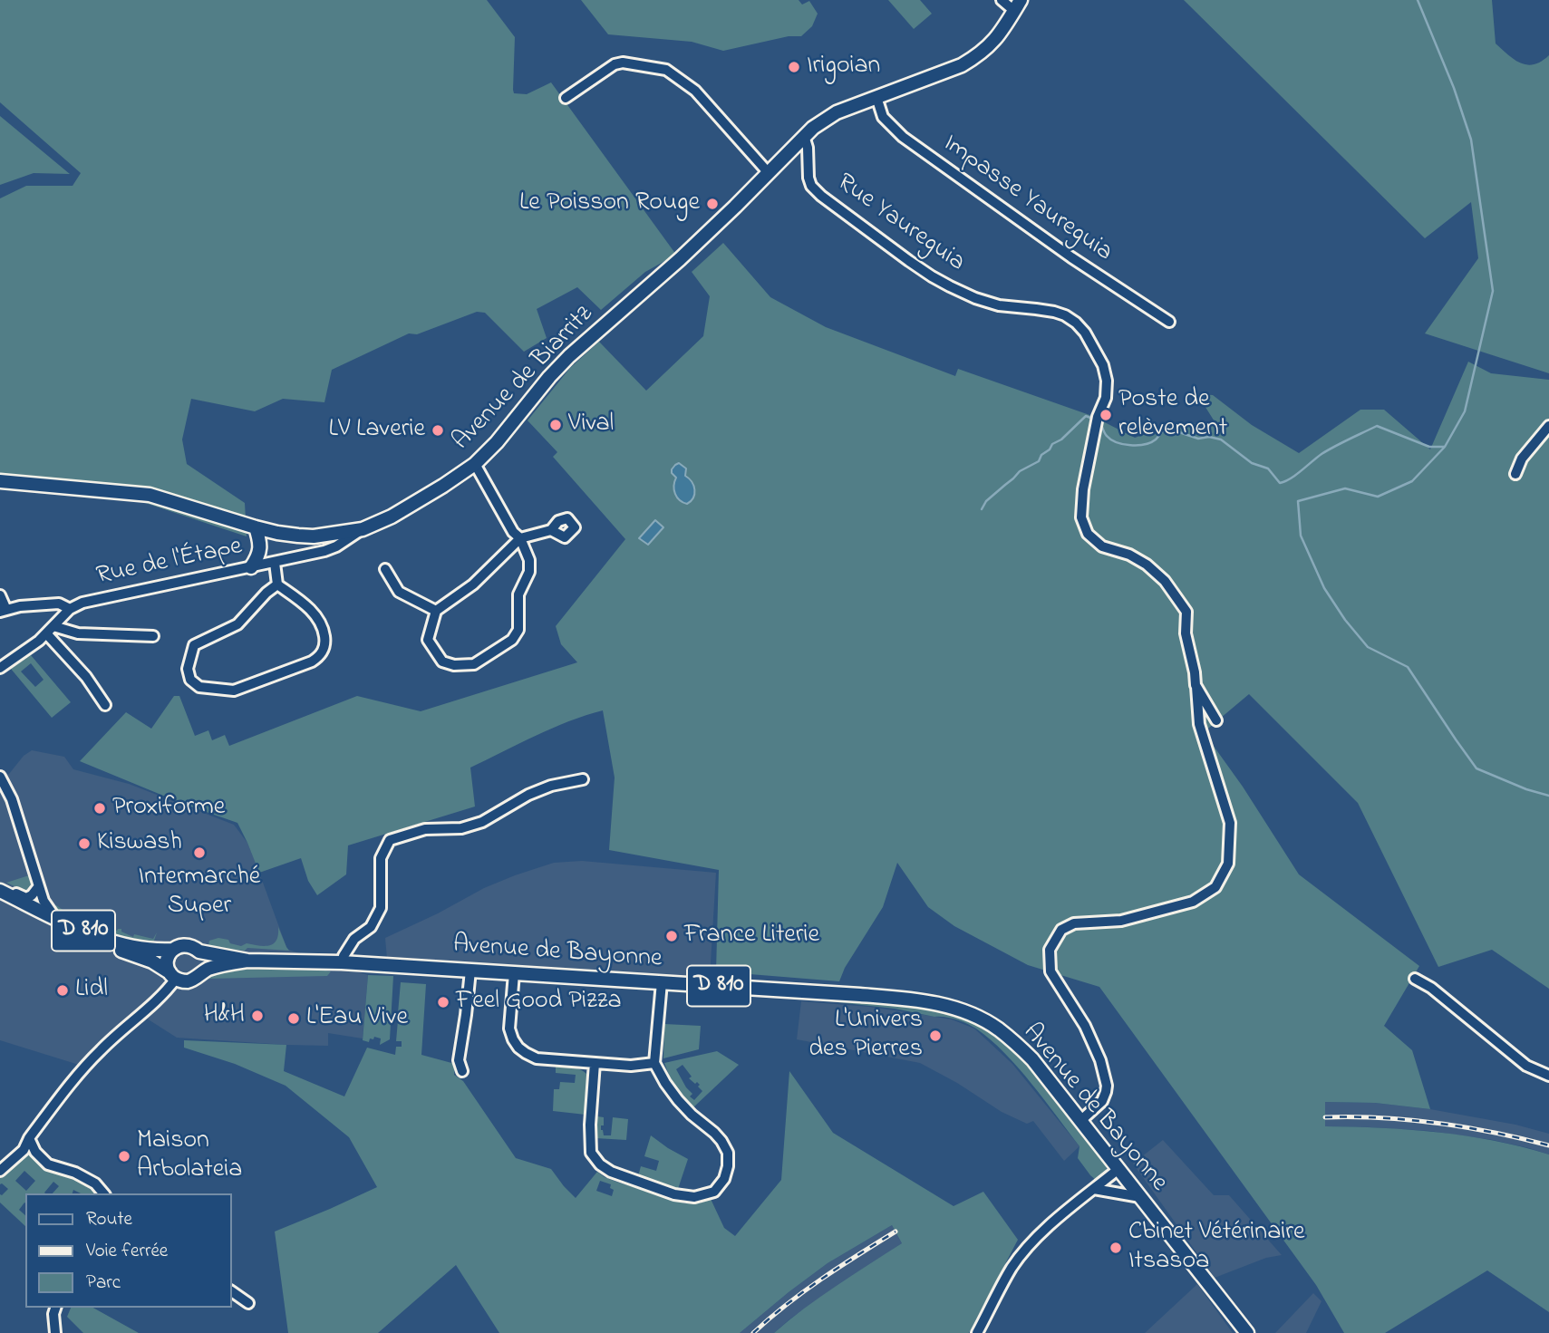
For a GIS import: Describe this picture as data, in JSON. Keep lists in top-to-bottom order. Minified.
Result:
{"streets":{"main road":["Avenue de Biarritz","D 810","Avenue de Bayonne"],"street":["Impasse Yaureguia","Rue Yaureguia","Rue de l'Étape"]},"crossings":[["Impasse Yaureguia","Avenue de Biarritz"],["Rue Yaureguia","Avenue de Biarritz"],["Avenue de Biarritz","Rue de l'Étape"],["D 810","Avenue de Bayonne"]],"places":["Irigoian","Le Poisson Rouge","Poste de relèvement","Vival","LV Laverie","Proxiforme","Kiswash","Intermarché Super","France Literie","Lidl","Feel Good Pizza","H&H","L'Eau Vive","L'Univers des Pierres","Maison Arbolateia","Cbinet Vétérinaire Itsasoa"],"legend":["Route","Voie ferrée","Parc"]}
